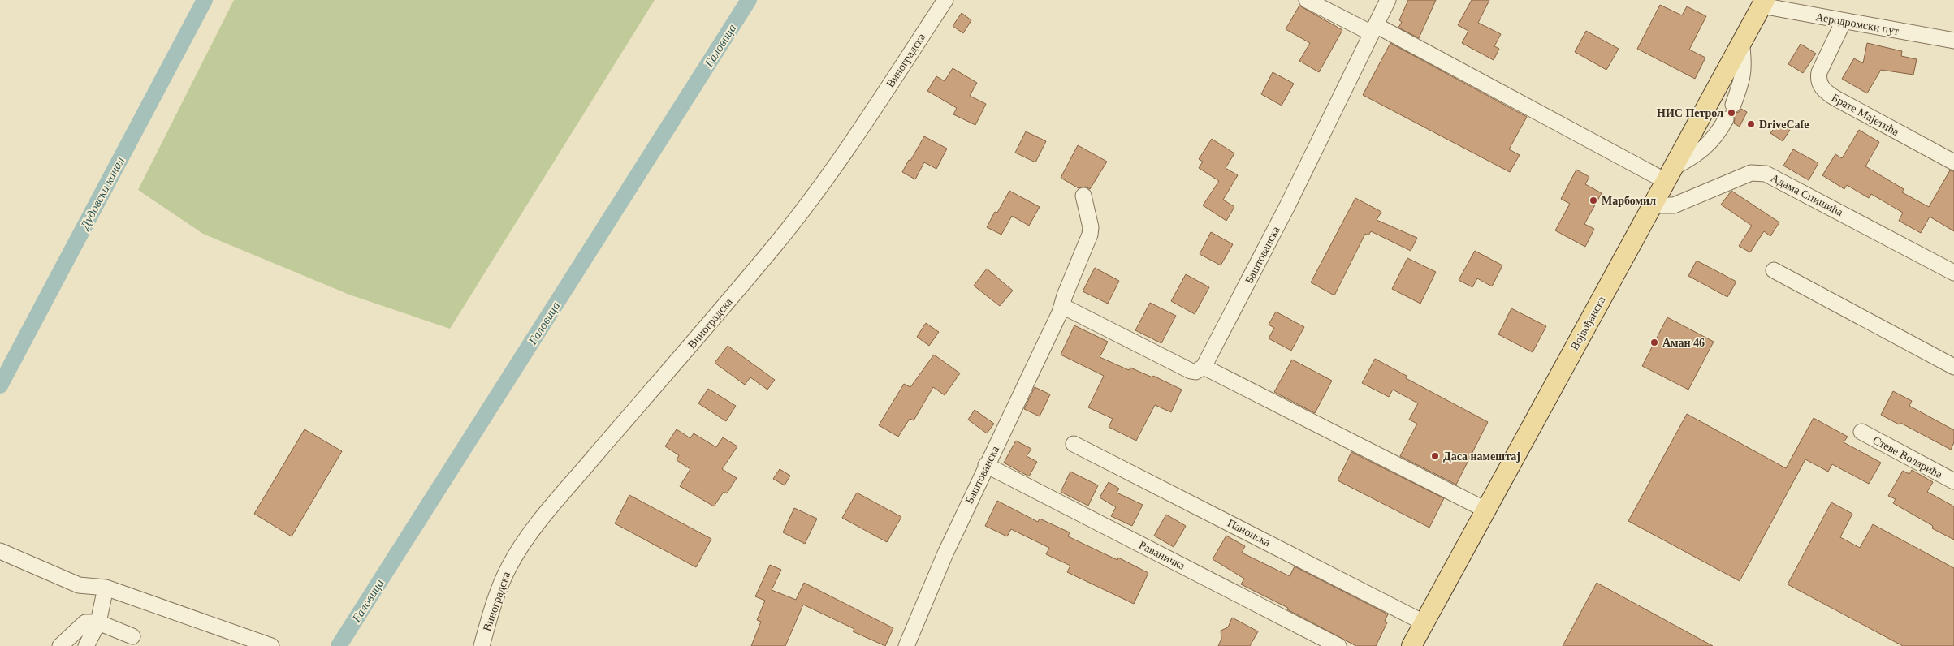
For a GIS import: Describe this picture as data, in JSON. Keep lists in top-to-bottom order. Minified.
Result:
{"streets":{"main road":["Војвођанска"],"street":["Аеродромски пут","Виноградска","Брате Мајетића","Адама Спишића","Баштованска","Стеве Воларића","Панонска","Раваничка"]},"crossings":[["Аеродромски пут","Брате Мајетића"],["Аеродромски пут","Војвођанска"],["Адама Спишића","Војвођанска"],["Баштованска","Раваничка"],["Војвођанска","Панонска"]],"water":["Галовица","Дудовски канал"],"places":["НИС Петрол","DriveCafe","Марбомил","Аман 46","Даса намештај"]}
